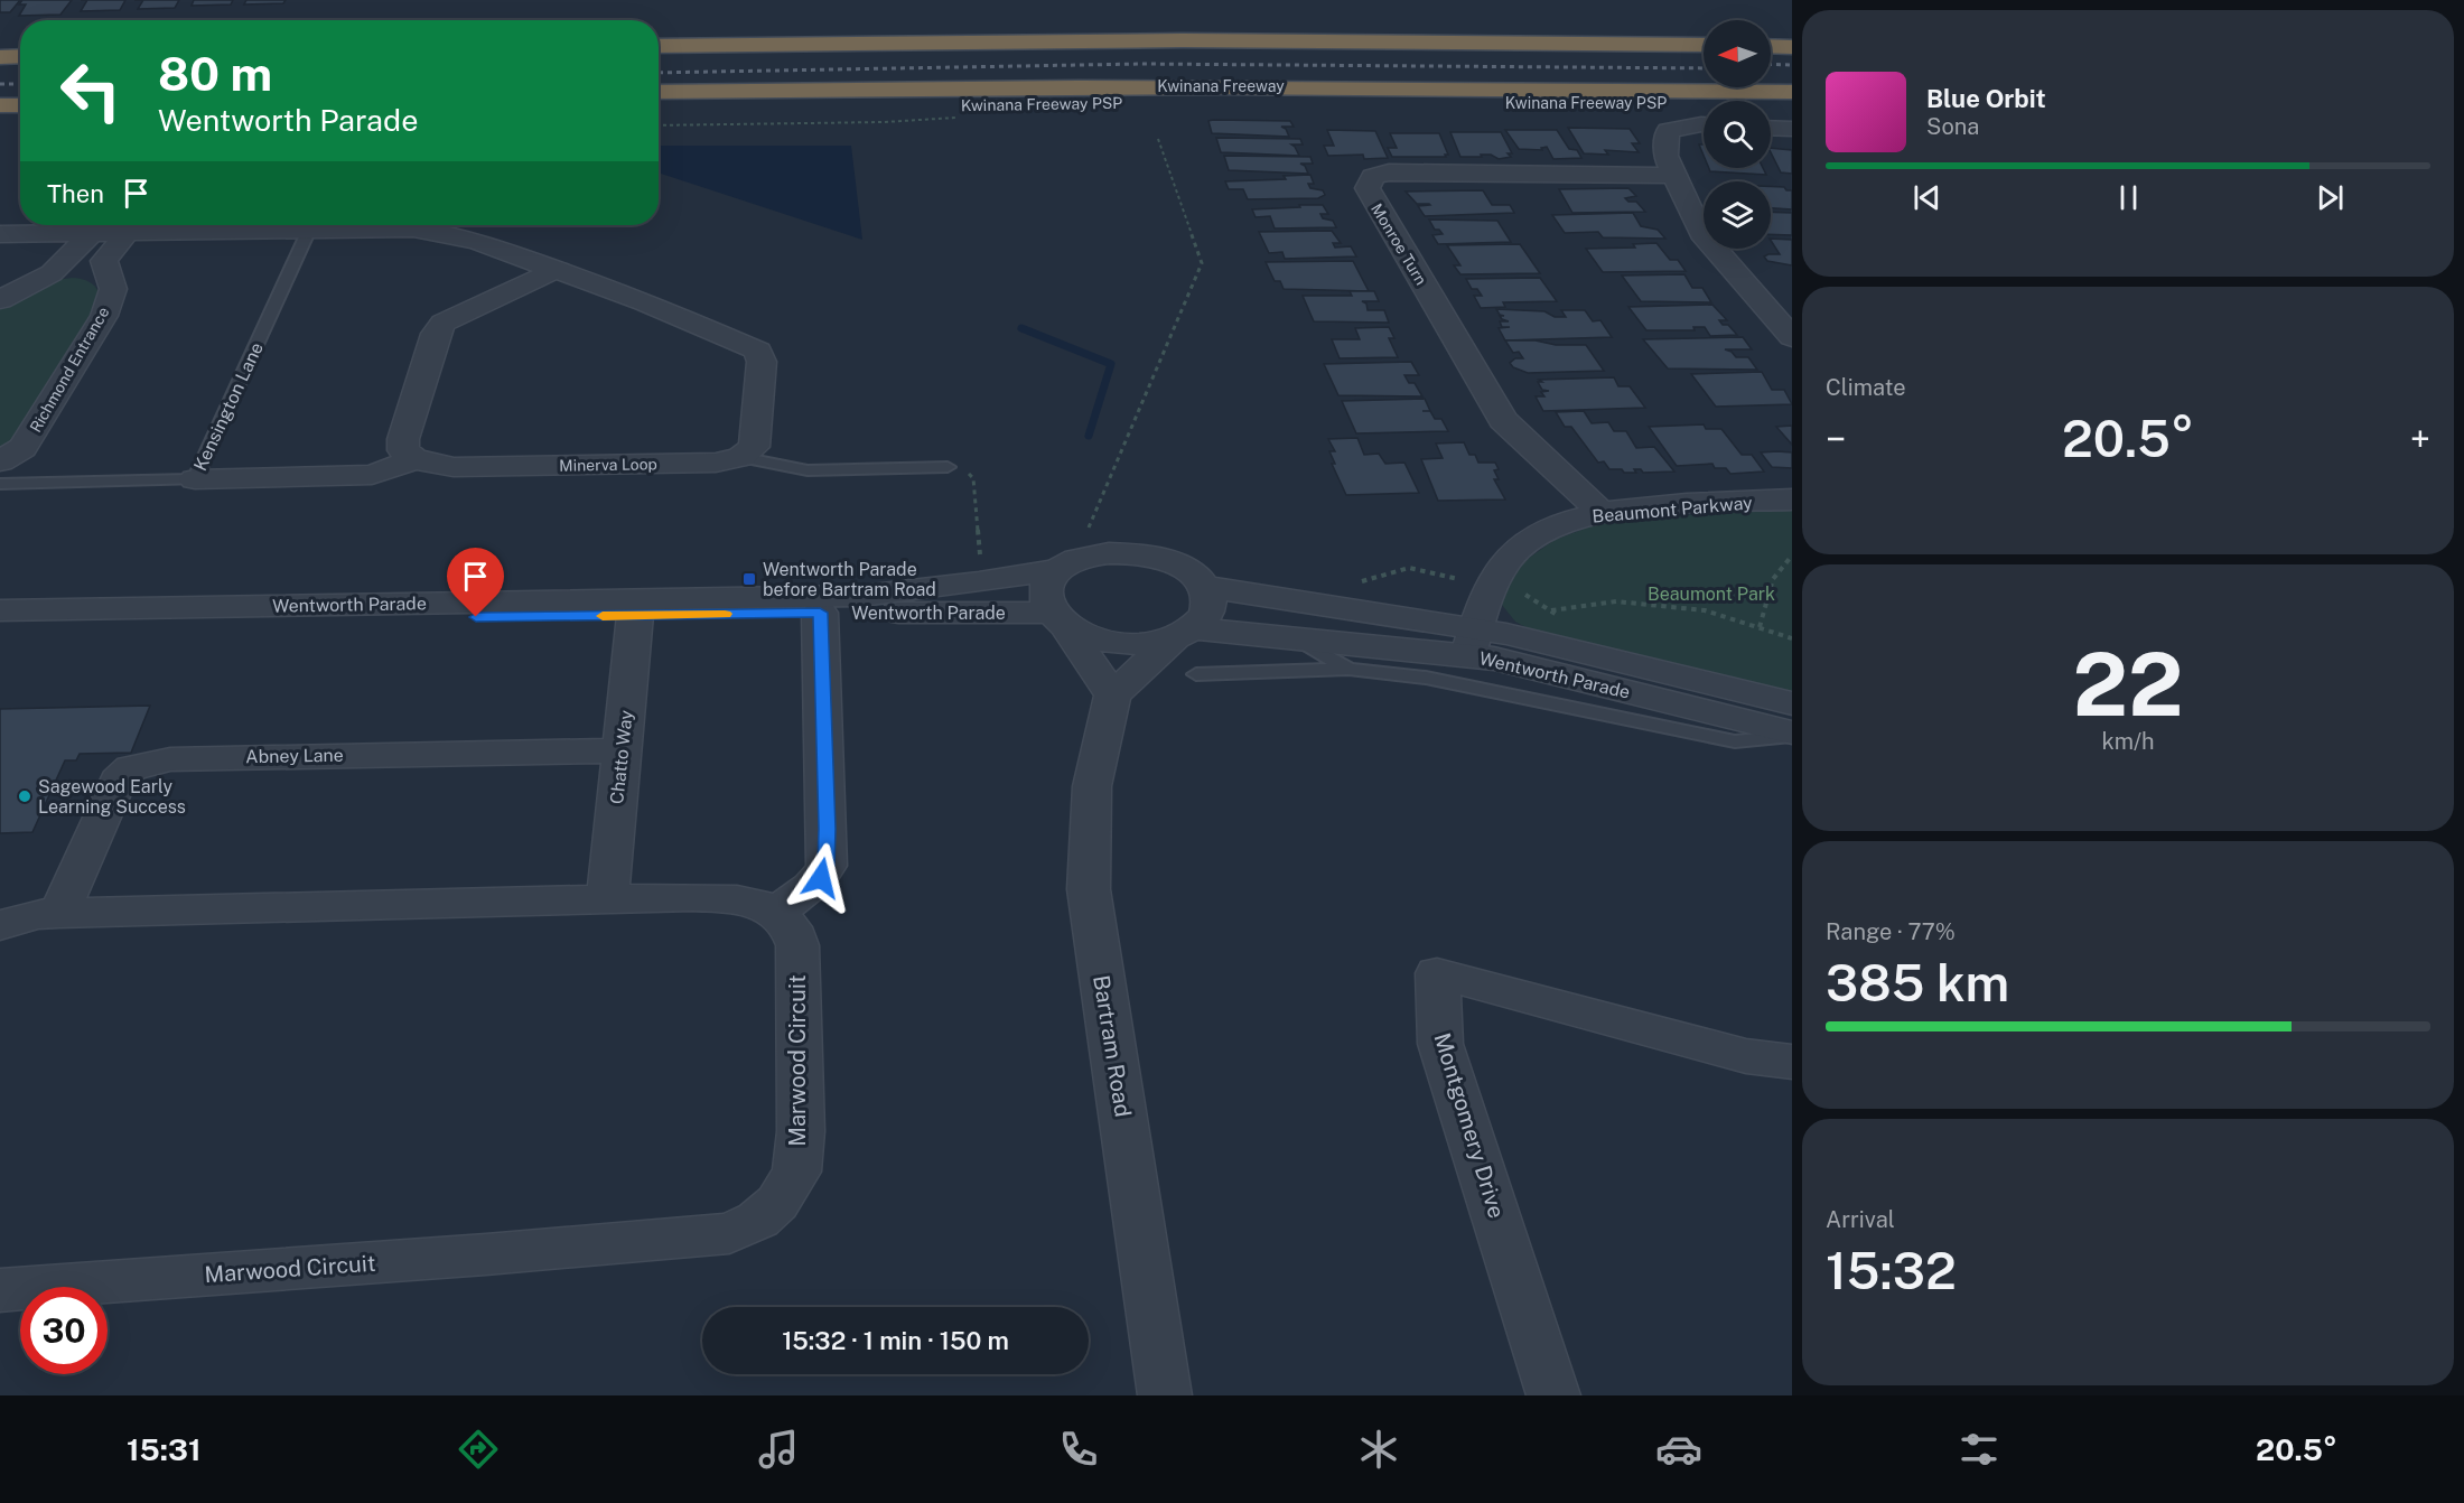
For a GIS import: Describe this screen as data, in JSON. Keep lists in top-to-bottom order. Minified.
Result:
{"streets":{"highway":["Kwinana Freeway"],"street":["Monroe Turn","Richmond Entrance","Minerva Loop","Beaumont Parkway","Wentworth Parade","Abney Lane","Chatto Way","Bartram Road","Marwood Circuit","Montgomery Drive"],"lane":["Kensington Lane"],"path":["Kwinana Freeway PSP"]},"crossings":[["Monroe Turn","Beaumont Parkway"],["Beaumont Parkway","Wentworth Parade"],["Wentworth Parade","Chatto Way"],["Abney Lane","Chatto Way"]],"parks":["Beaumont Park"],"places":{"transit":["Wentworth Parade before Bartram Road"],"other":["Sagewood Early Learning Success"]},"north":"left","page":{"turn":["80 m","Wentworth Parade"],"song":["Blue Orbit","Sona"],"then":"Then","tile":["Climate",["22","km/h"],["Range · 77%","385 km"],["Arrival","15:32"]],"heat":["−","20.5°","+"],"limit":"30","trip":"15:32 · 1 min · 150 m","tabs":["15:31","20.5°"]}}
